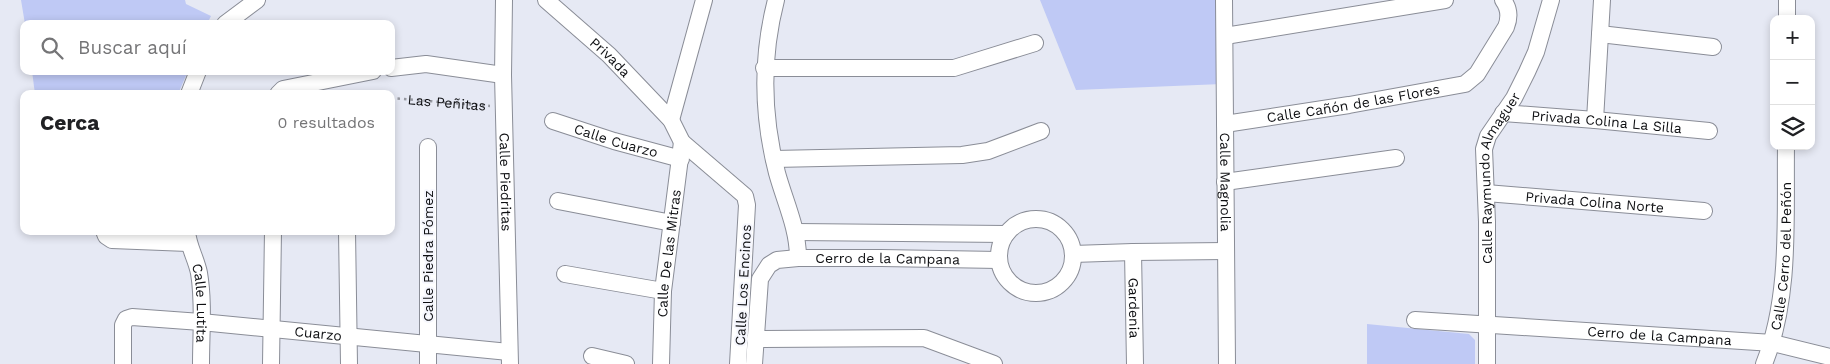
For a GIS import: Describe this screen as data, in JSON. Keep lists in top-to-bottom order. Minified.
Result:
{"streets":{"street":["Privada","Calle Cañón de las Flores","Privada Colina La Silla","Calle Cuarzo","Calle Raymundo Almaguer","Calle Piedritas","Calle Magnolia","Privada Colina Norte","Calle De las Mitras","Calle Piedra Pómez","Calle Cerro del Peñón","Cerro de la Campana","Calle Los Encinos","Calle Lutita","Gardenia","Cuarzo"],"path":["Las Peñitas"]},"crossings":[["Privada","Calle De las Mitras"],["Privada","Calle Los Encinos"],["Las Peñitas","Calle Piedritas"],["Calle Cañón de las Flores","Calle Magnolia"],["Privada Colina La Silla","Calle Raymundo Almaguer"],["Calle Cuarzo","Calle De las Mitras"],["Calle Raymundo Almaguer","Privada Colina Norte"],["Calle Raymundo Almaguer","Cerro de la Campana"],["Calle Piedritas","Cuarzo"],["Calle De las Mitras","Calle Los Encinos"],["Calle Piedra Pómez","Cuarzo"],["Calle Cerro del Peñón","Cerro de la Campana"],["Calle Lutita","Cuarzo"]],"page":{"map_buttons":["+","−"],"search":"Buscar aquí","heading":["Cerca","0 resultados"]}}
